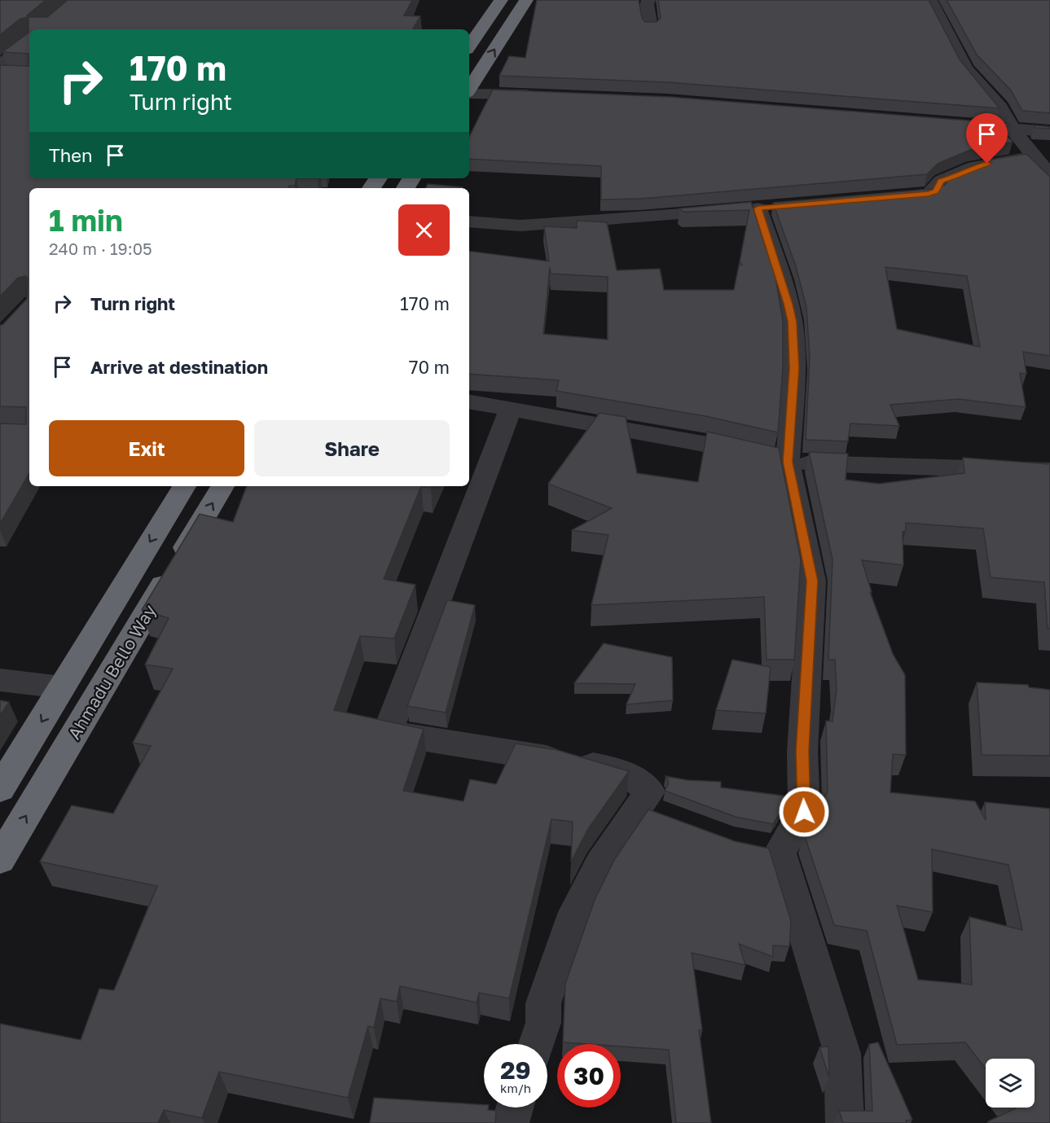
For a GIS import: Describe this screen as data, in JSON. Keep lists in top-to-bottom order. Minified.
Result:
{"streets":{"highway":["Ahmadu Bello Way"]},"page":{"turn":["170 m","Turn right"],"then":"Then","heading":["1 min","240 m · 19:05"],"list":[{"name":"Turn right","value":"170 m"},{"name":"Arrive at destination","value":"70 m"}],"buttons":["Exit","Share"],"speed":"29 km/h","limit":"30"}}
